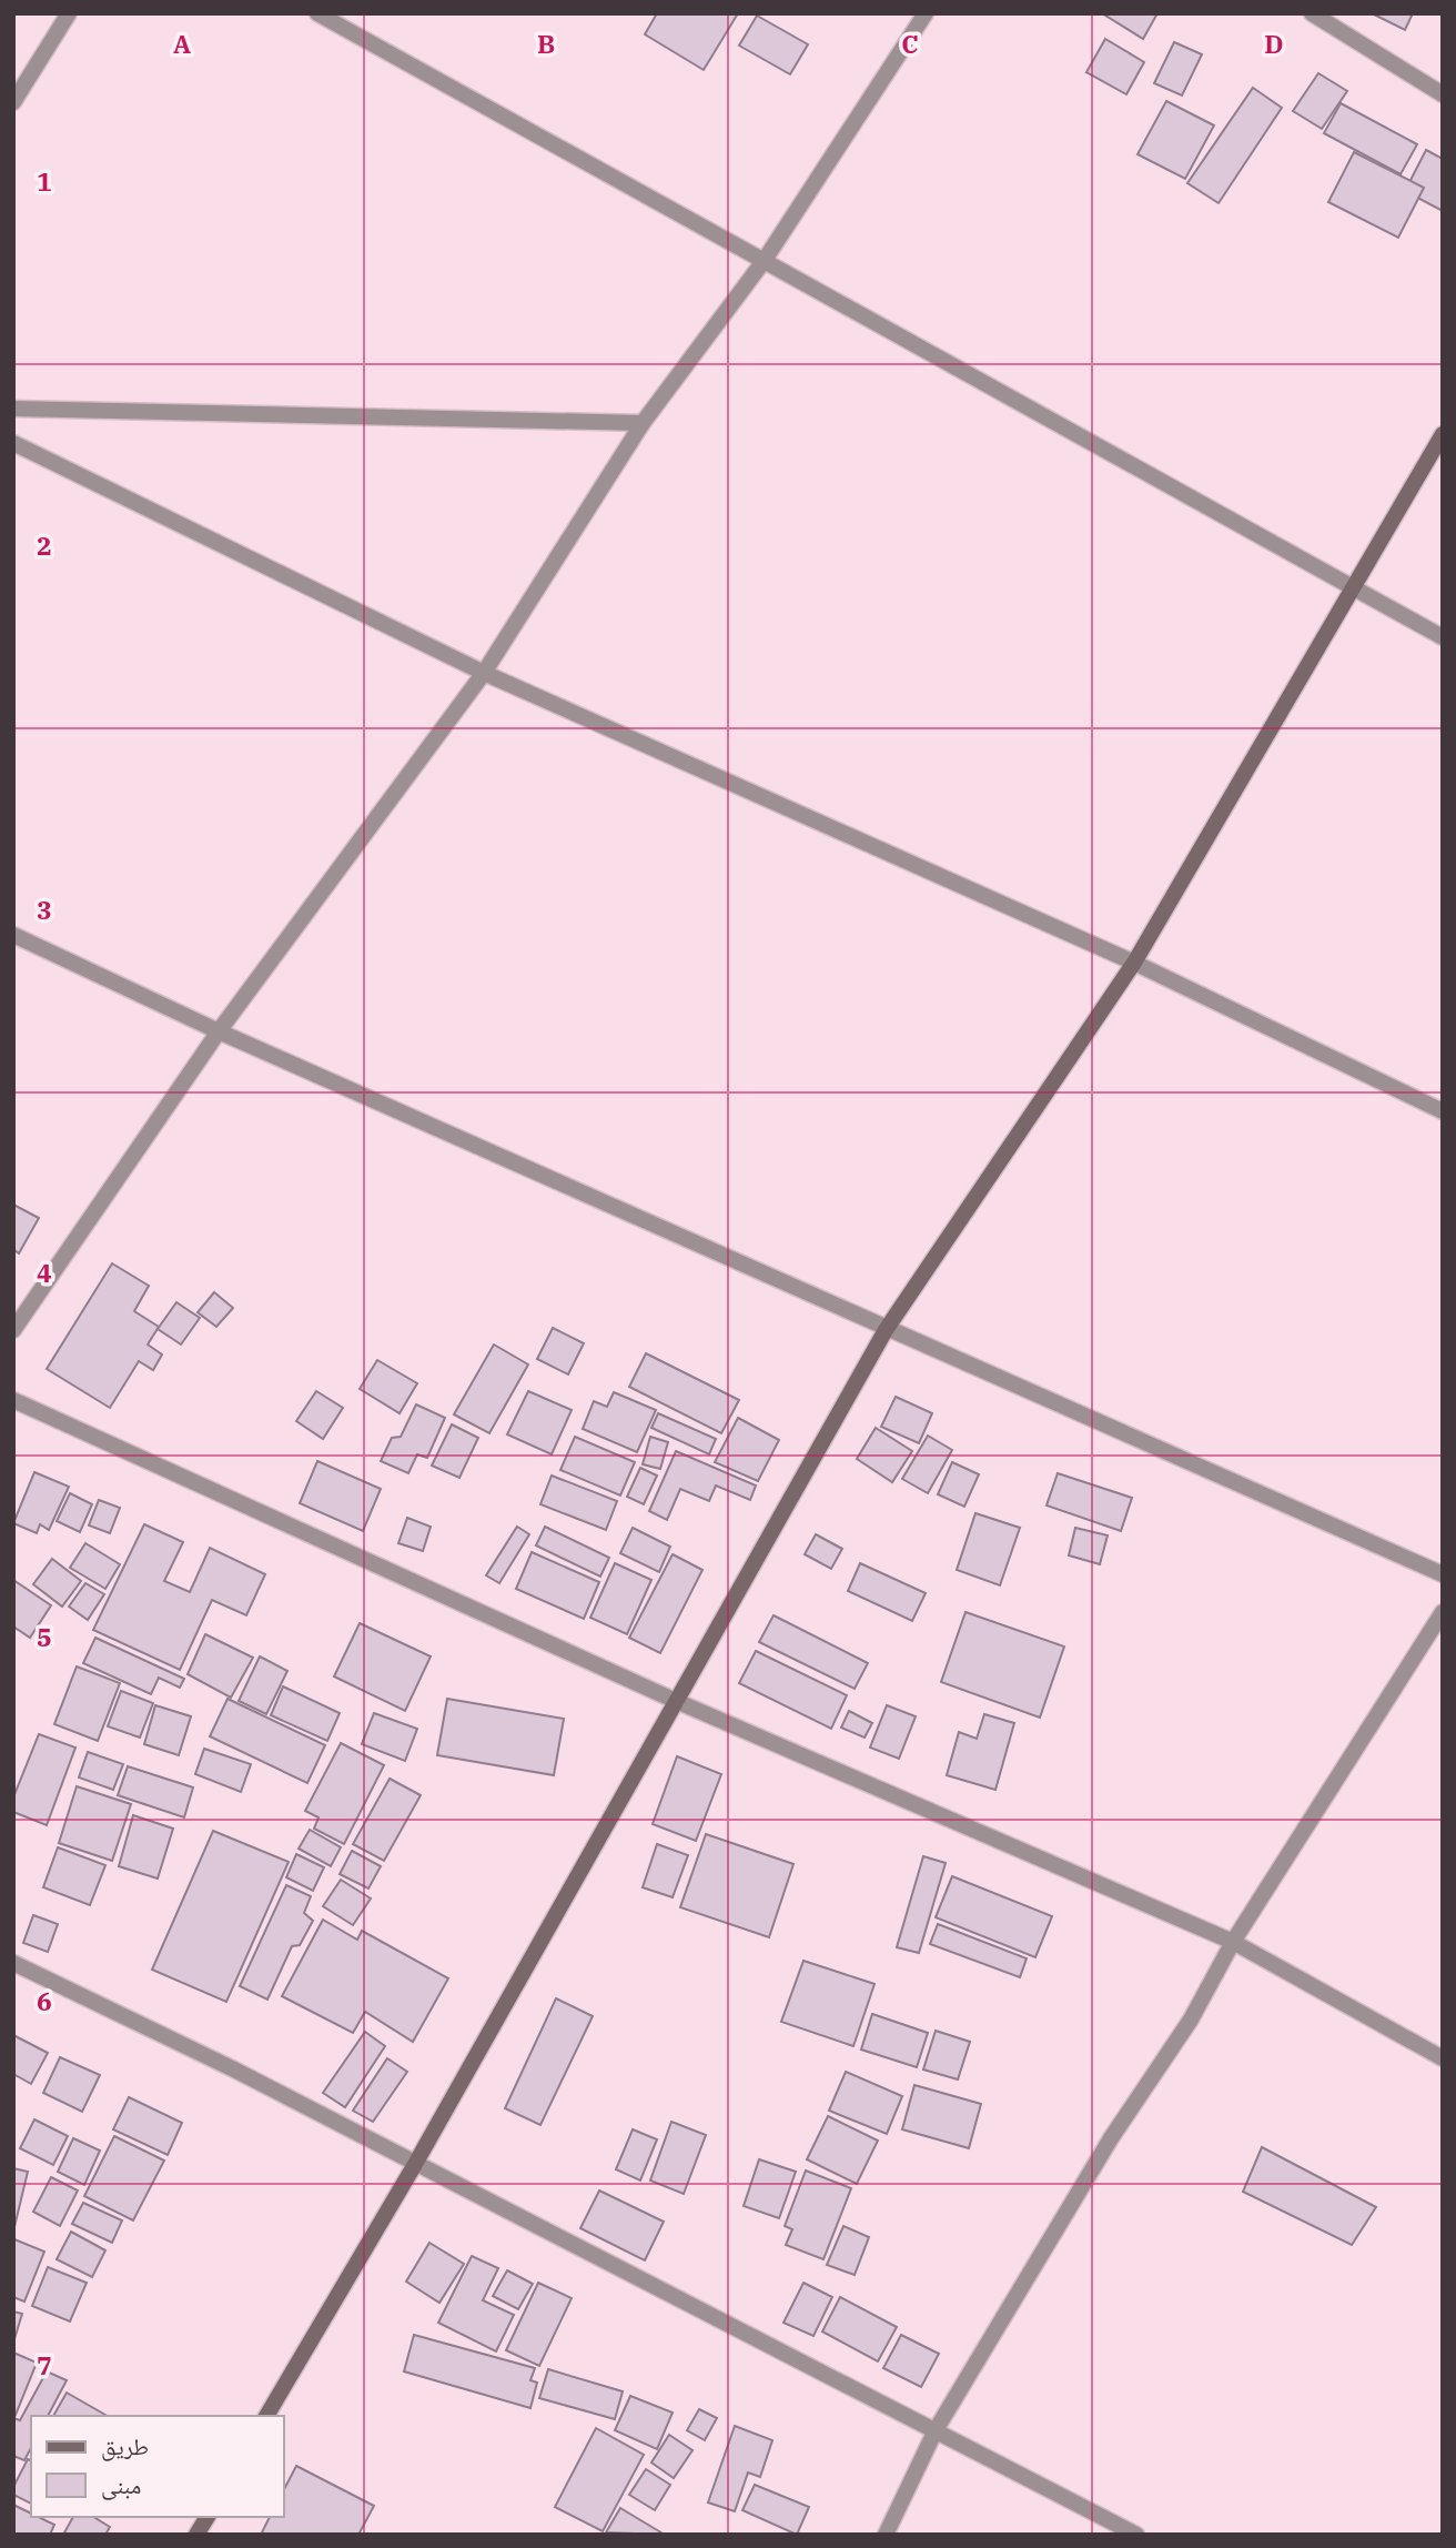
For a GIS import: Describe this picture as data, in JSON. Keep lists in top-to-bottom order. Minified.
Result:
{"legend":["طريق","مبنى"],"grid":{"columns":["A","B","C","D"],"rows":["1","2","3","4","5","6","7"]}}
